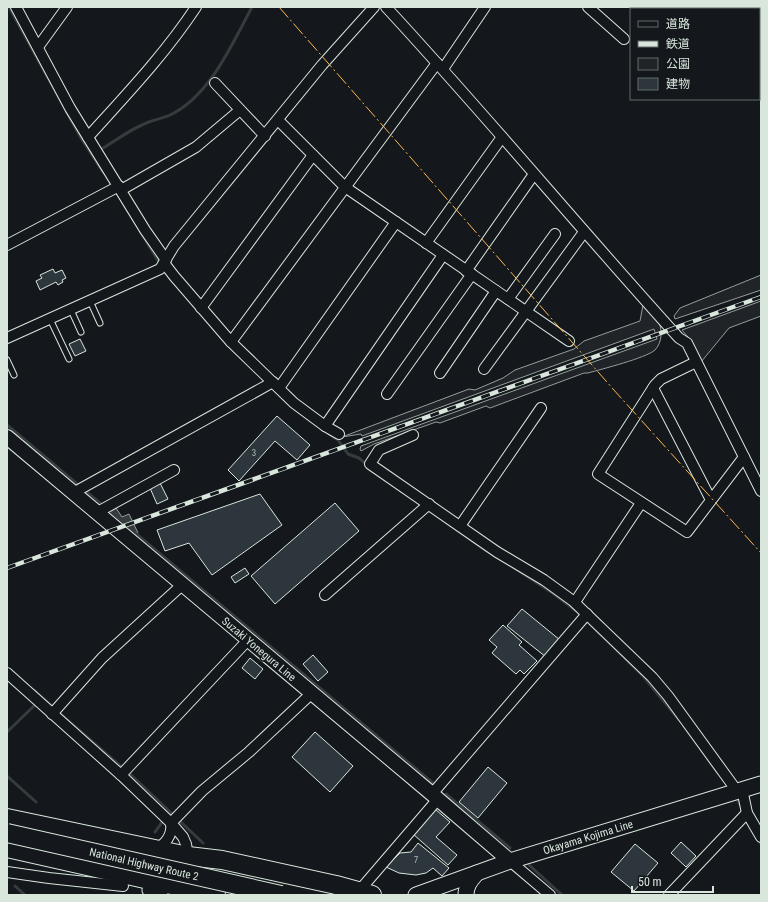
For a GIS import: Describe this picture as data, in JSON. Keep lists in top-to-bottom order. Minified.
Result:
{"streets":{"highway":["National Highway Route 2"],"main road":["Suzaki Yonegura Line","Okayama Kojima Line"]},"crossings":[["Suzaki Yonegura Line","Okayama Kojima Line"]],"house_numbers":["3","7"],"legend":["道路","鉄道","公園","建物"],"scale_bar":"50 m"}
